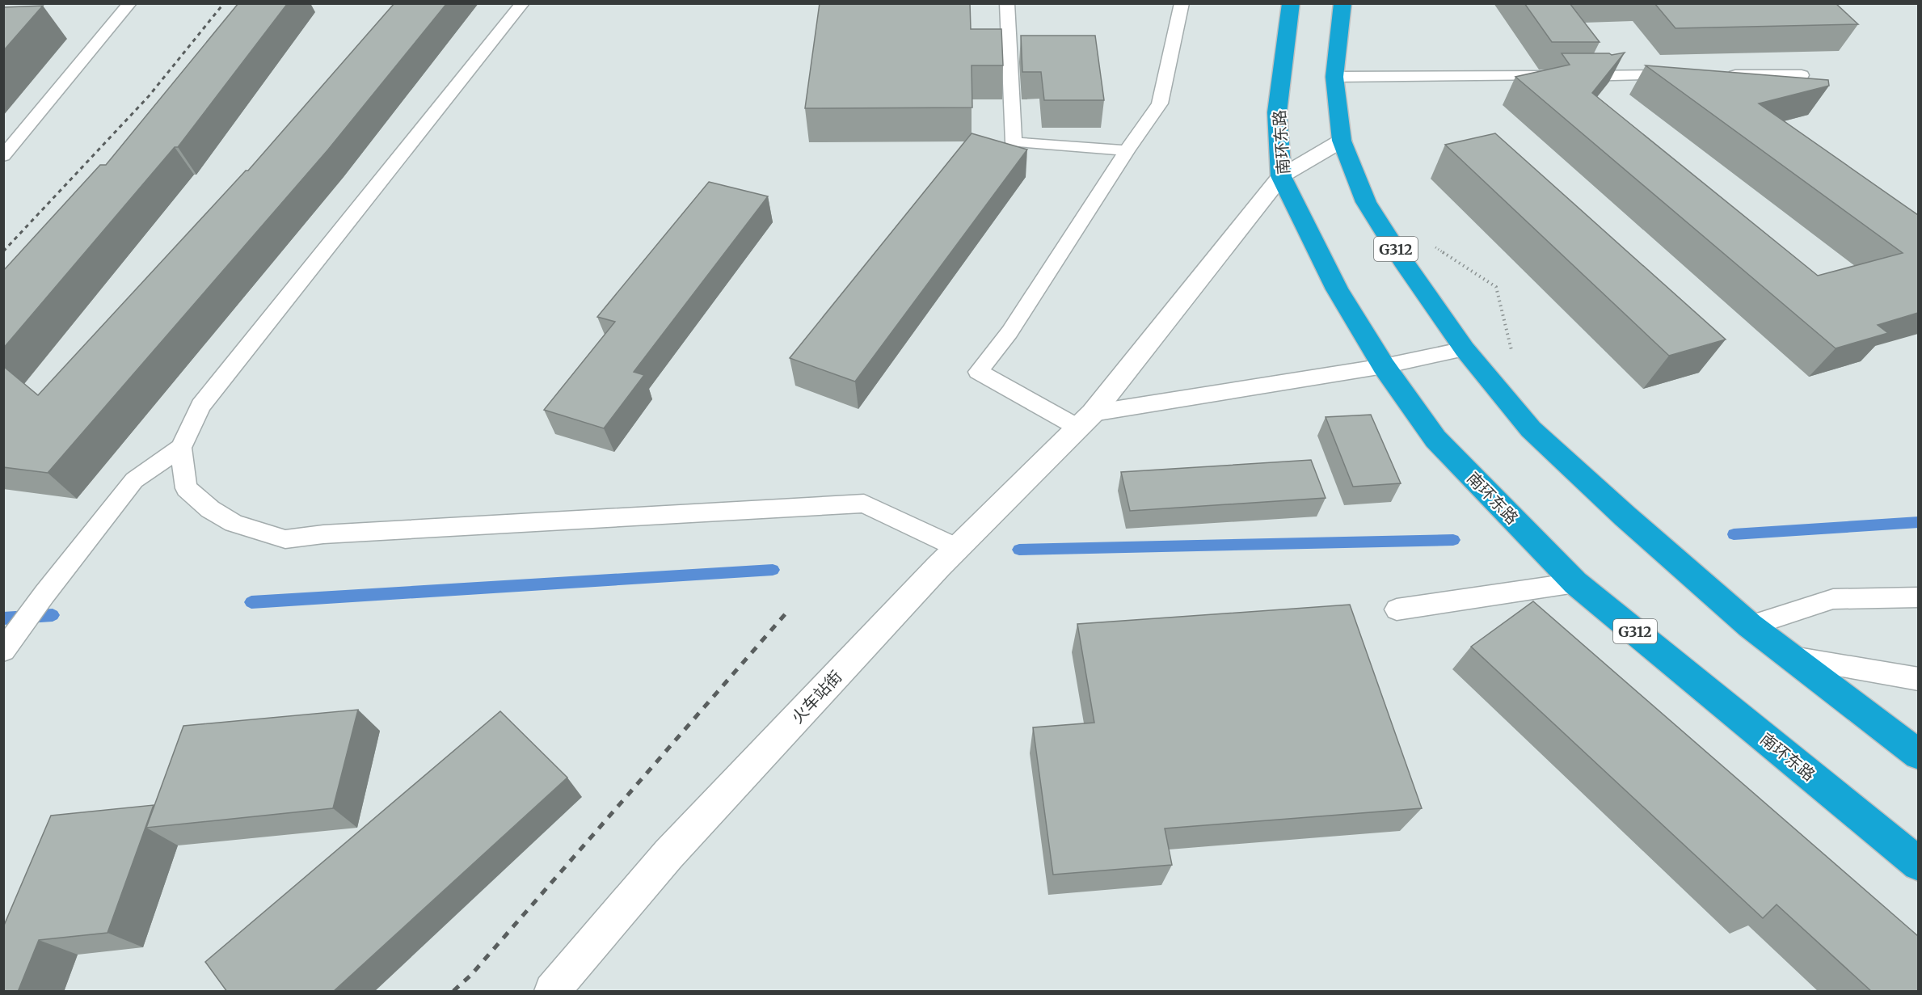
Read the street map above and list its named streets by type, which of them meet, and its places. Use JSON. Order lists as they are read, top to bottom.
{
  "streets": {
    "highway": ["南环东路", "G312"],
    "main road": ["火车站街"]
  },
  "crossings": [
    ["南环东路", "火车站街"]
  ]
}
